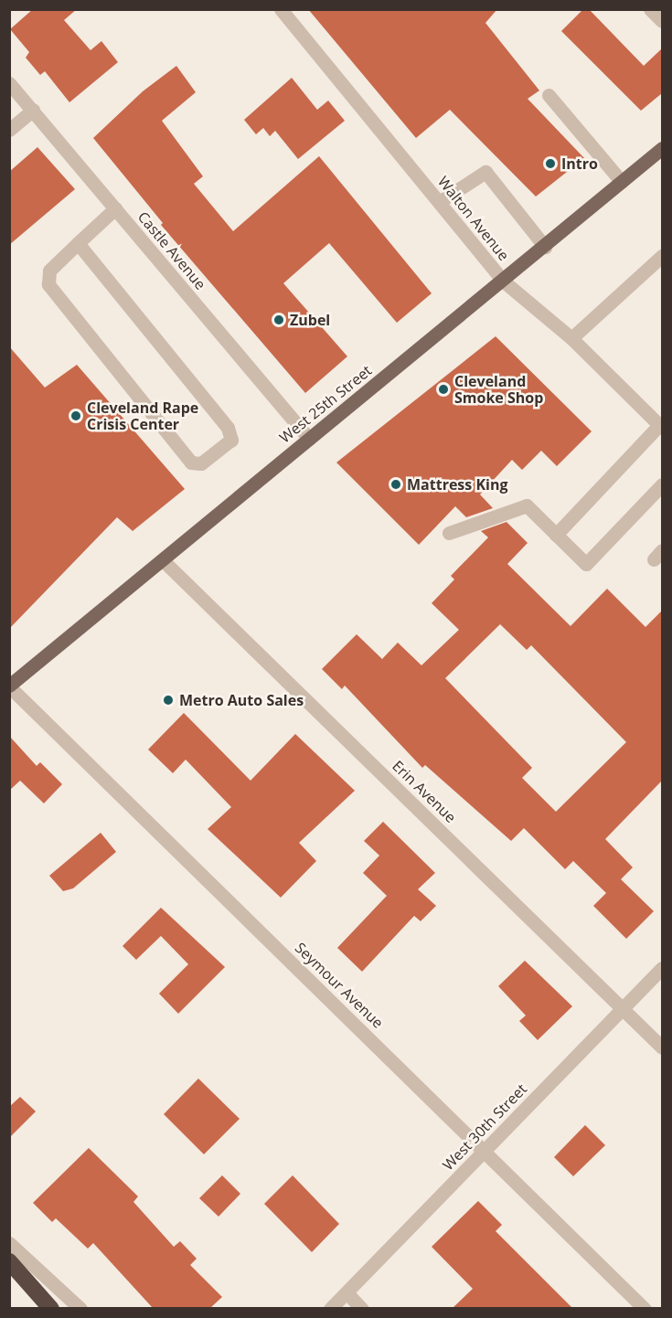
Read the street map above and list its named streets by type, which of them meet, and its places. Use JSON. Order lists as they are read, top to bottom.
{
  "streets": {
    "main road": ["West 25th Street"],
    "street": [
      "Walton Avenue",
      "Castle Avenue",
      "Erin Avenue",
      "Seymour Avenue",
      "West 30th Street"
    ]
  },
  "crossings": [
    ["Walton Avenue", "West 25th Street"],
    ["Castle Avenue", "West 25th Street"],
    ["West 25th Street", "Erin Avenue"],
    ["West 25th Street", "Seymour Avenue"],
    ["Erin Avenue", "West 30th Street"],
    ["Seymour Avenue", "West 30th Street"]
  ],
  "places": [
    "Intro",
    "Zubel",
    "Cleveland Smoke Shop",
    "Cleveland Rape Crisis Center",
    "Mattress King",
    "Metro Auto Sales"
  ]
}
